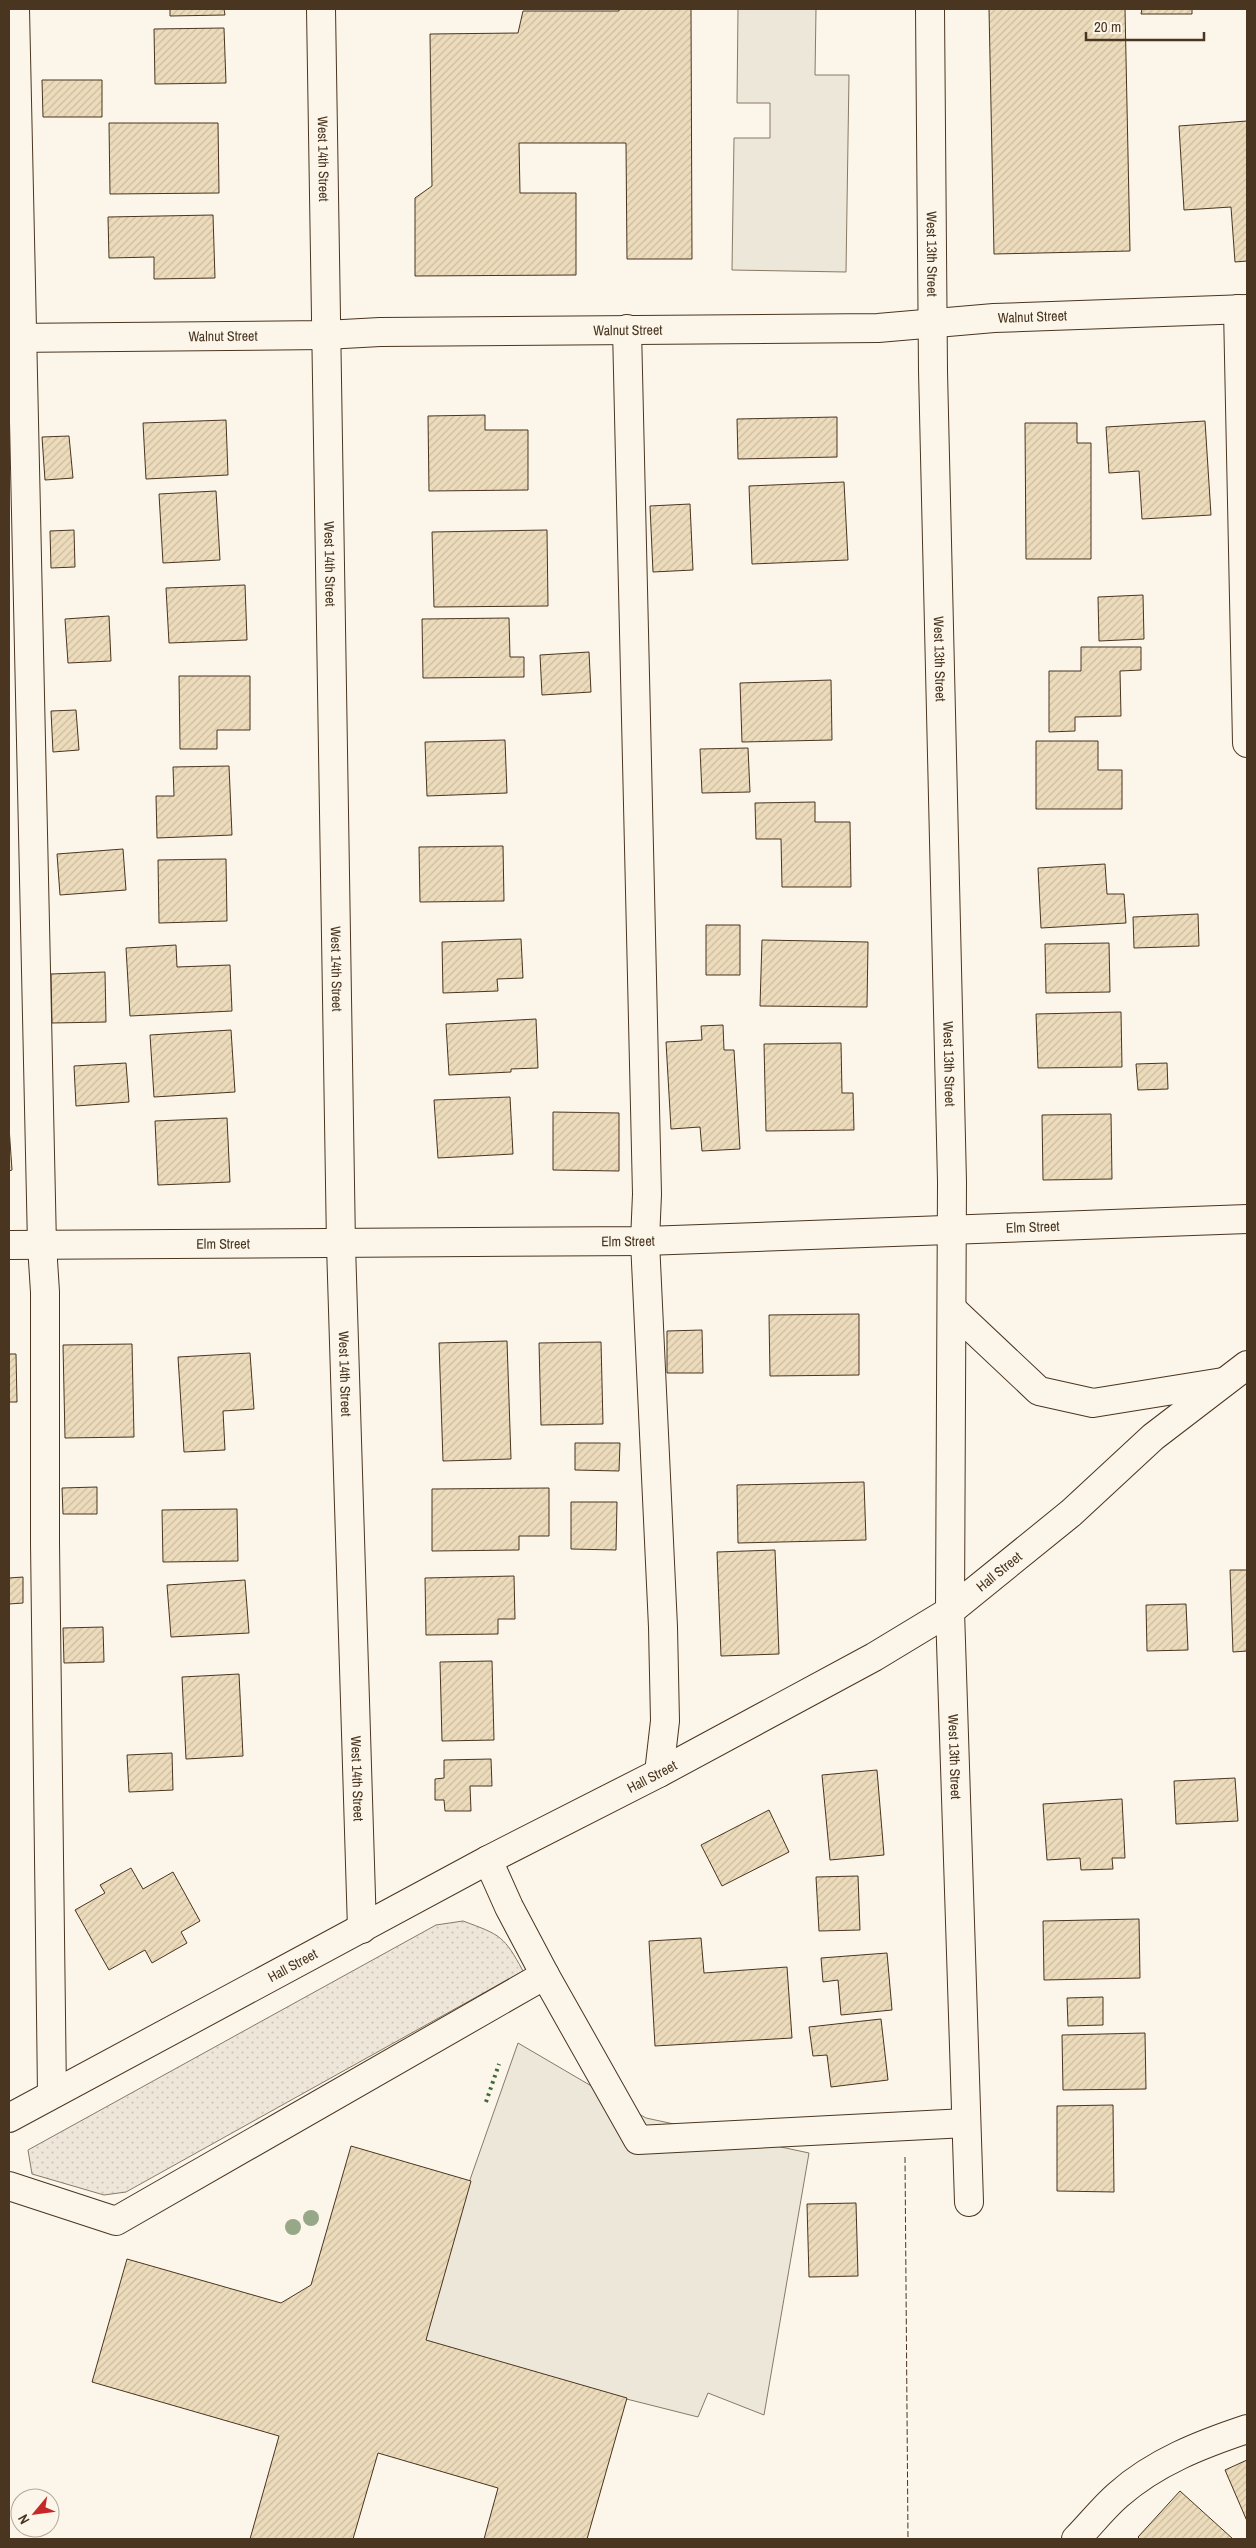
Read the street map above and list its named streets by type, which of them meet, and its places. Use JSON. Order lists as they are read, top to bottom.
{
  "streets": {
    "street": [
      "West 14th Street",
      "West 13th Street",
      "Walnut Street",
      "Elm Street",
      "Hall Street"
    ]
  },
  "crossings": [
    ["West 14th Street", "Walnut Street"],
    ["West 14th Street", "Elm Street"],
    ["West 14th Street", "Hall Street"],
    ["West 13th Street", "Walnut Street"],
    ["West 13th Street", "Elm Street"],
    ["West 13th Street", "Hall Street"]
  ],
  "scale_bar": "20 m",
  "north": "bottom left"
}
